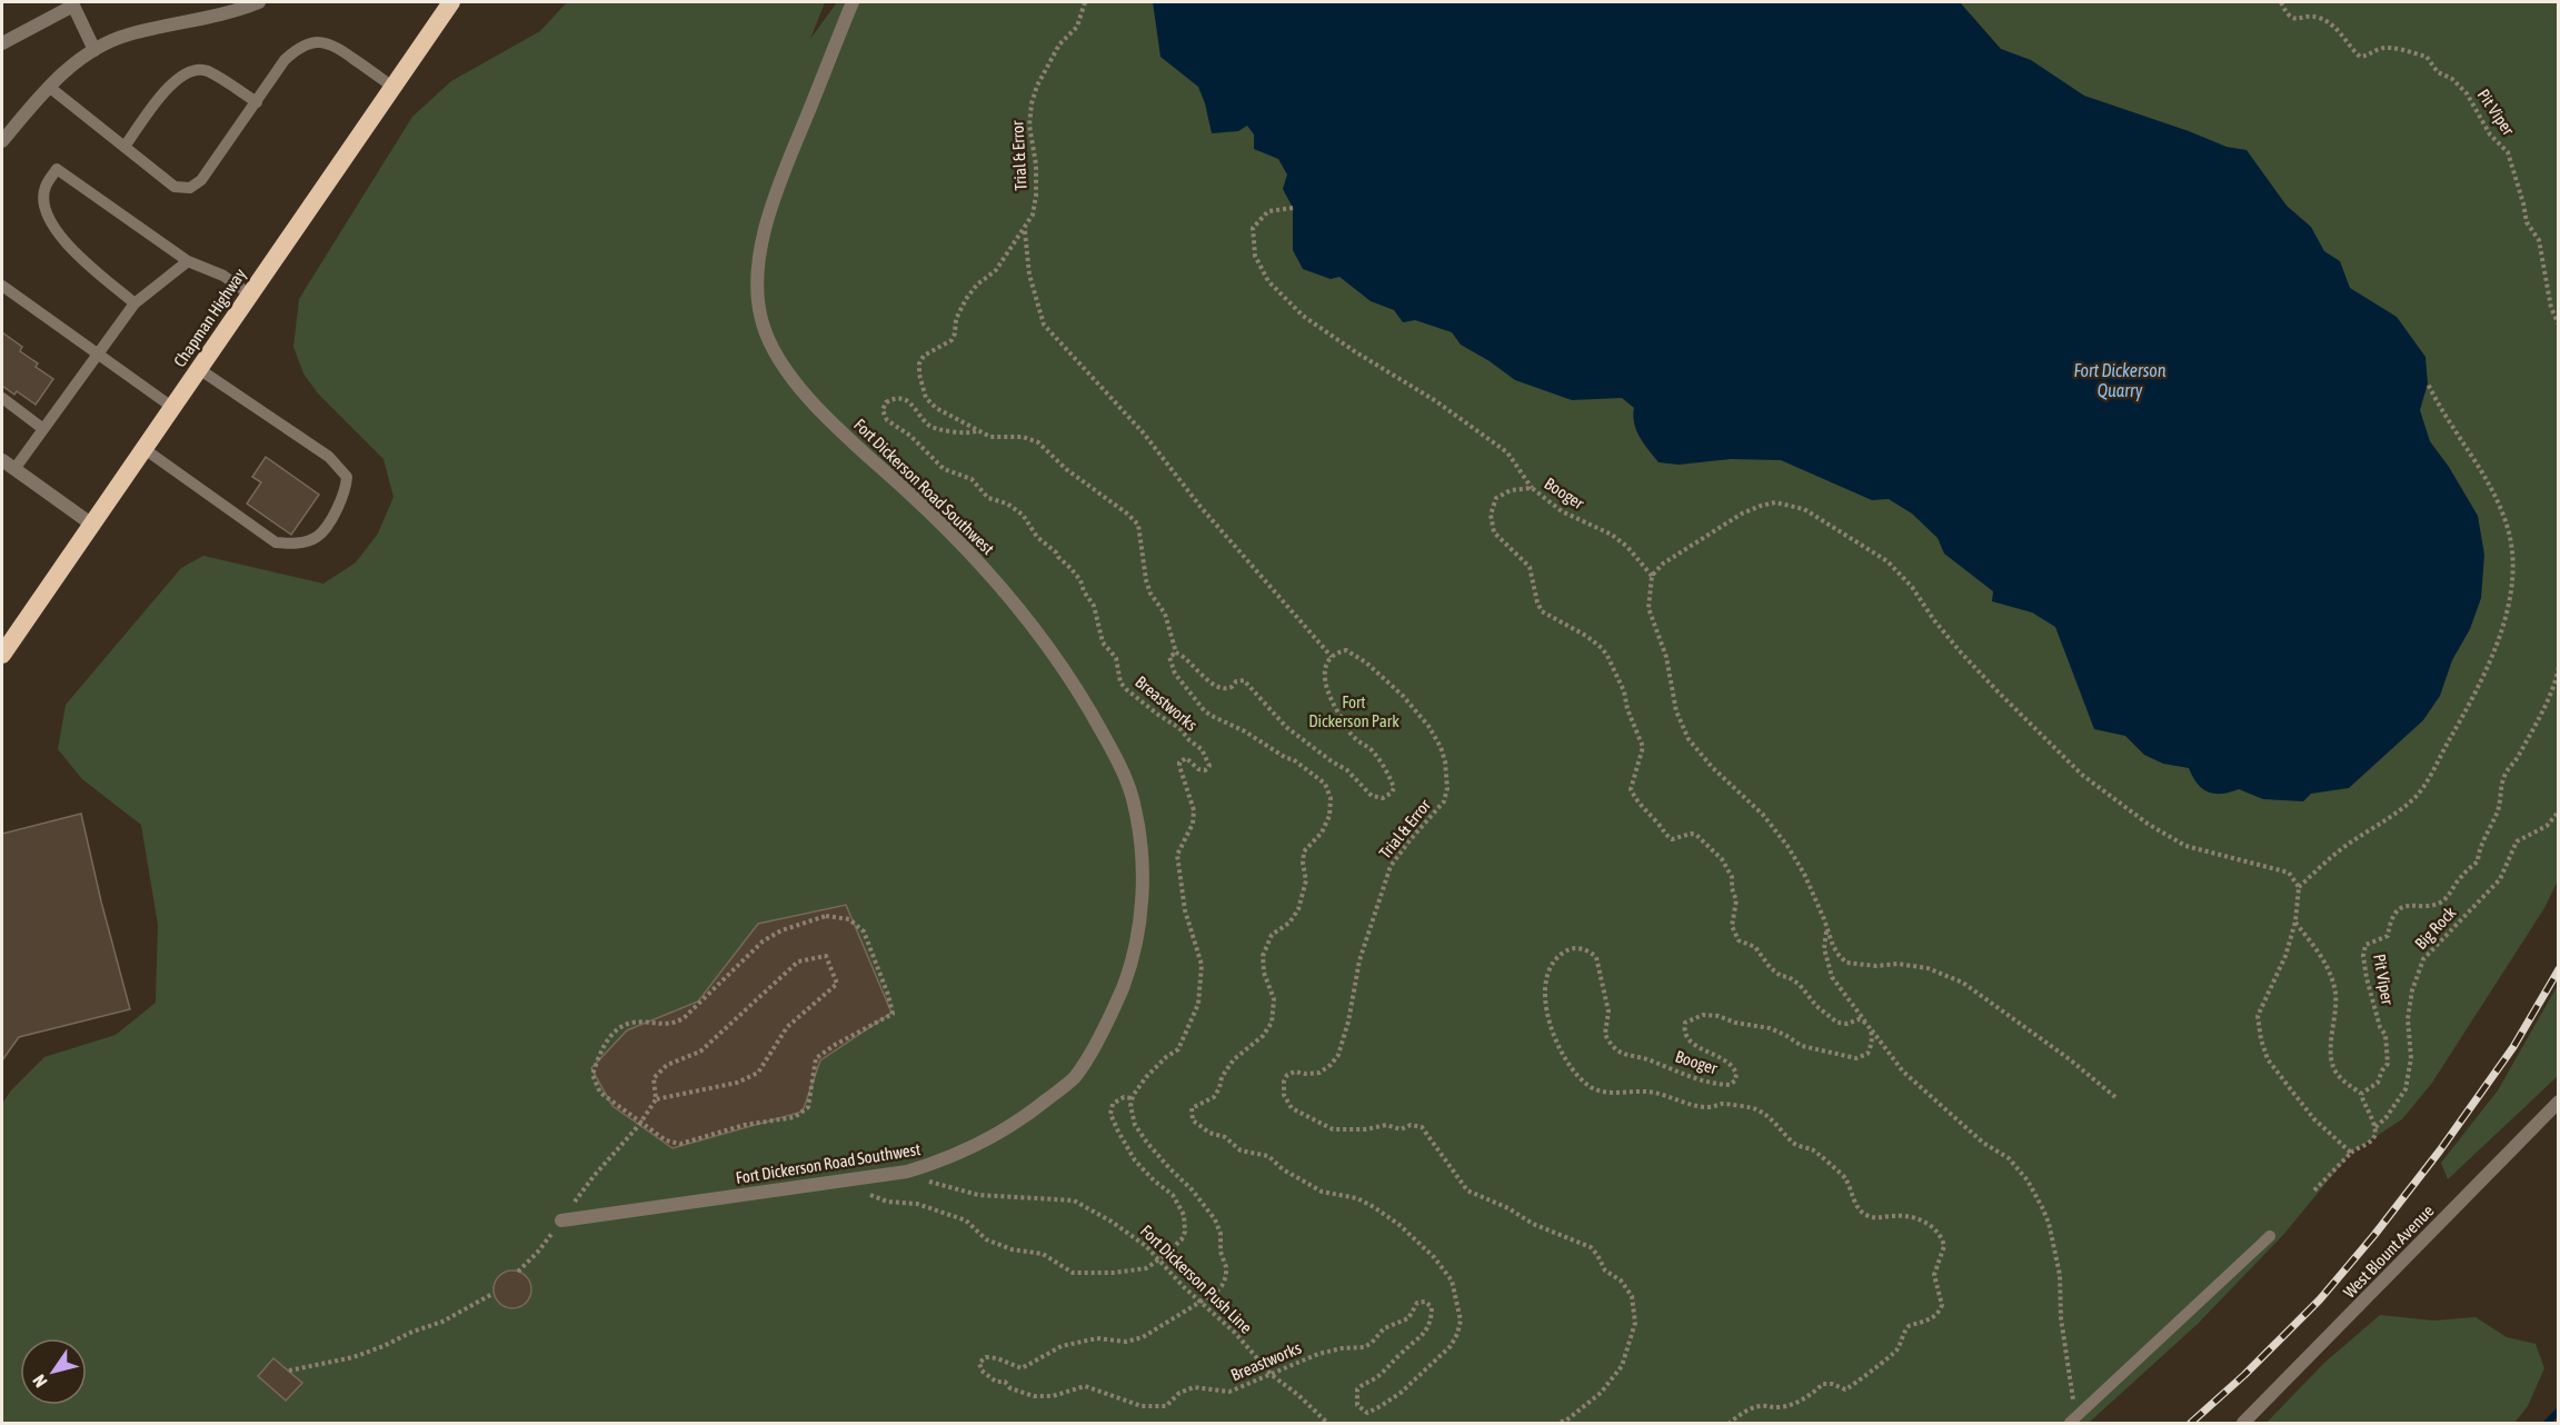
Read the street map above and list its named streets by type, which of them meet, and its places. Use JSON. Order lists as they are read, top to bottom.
{
  "streets": {
    "highway": ["Chapman Highway"],
    "street": ["Fort Dickerson Road Southwest", "West Blount Avenue"],
    "path": [
      "Pit Viper",
      "Trial & Error",
      "Booger",
      "Breastworks",
      "Big Rock",
      "Fort Dickerson Push Line"
    ]
  },
  "crossings": [
    ["Trial & Error", "Breastworks"],
    ["Fort Dickerson Road Southwest", "Fort Dickerson Push Line"],
    ["Breastworks", "Fort Dickerson Push Line"]
  ],
  "water": ["Fort Dickerson Quarry"],
  "parks": ["Fort Dickerson Park"],
  "north": "bottom left"
}
